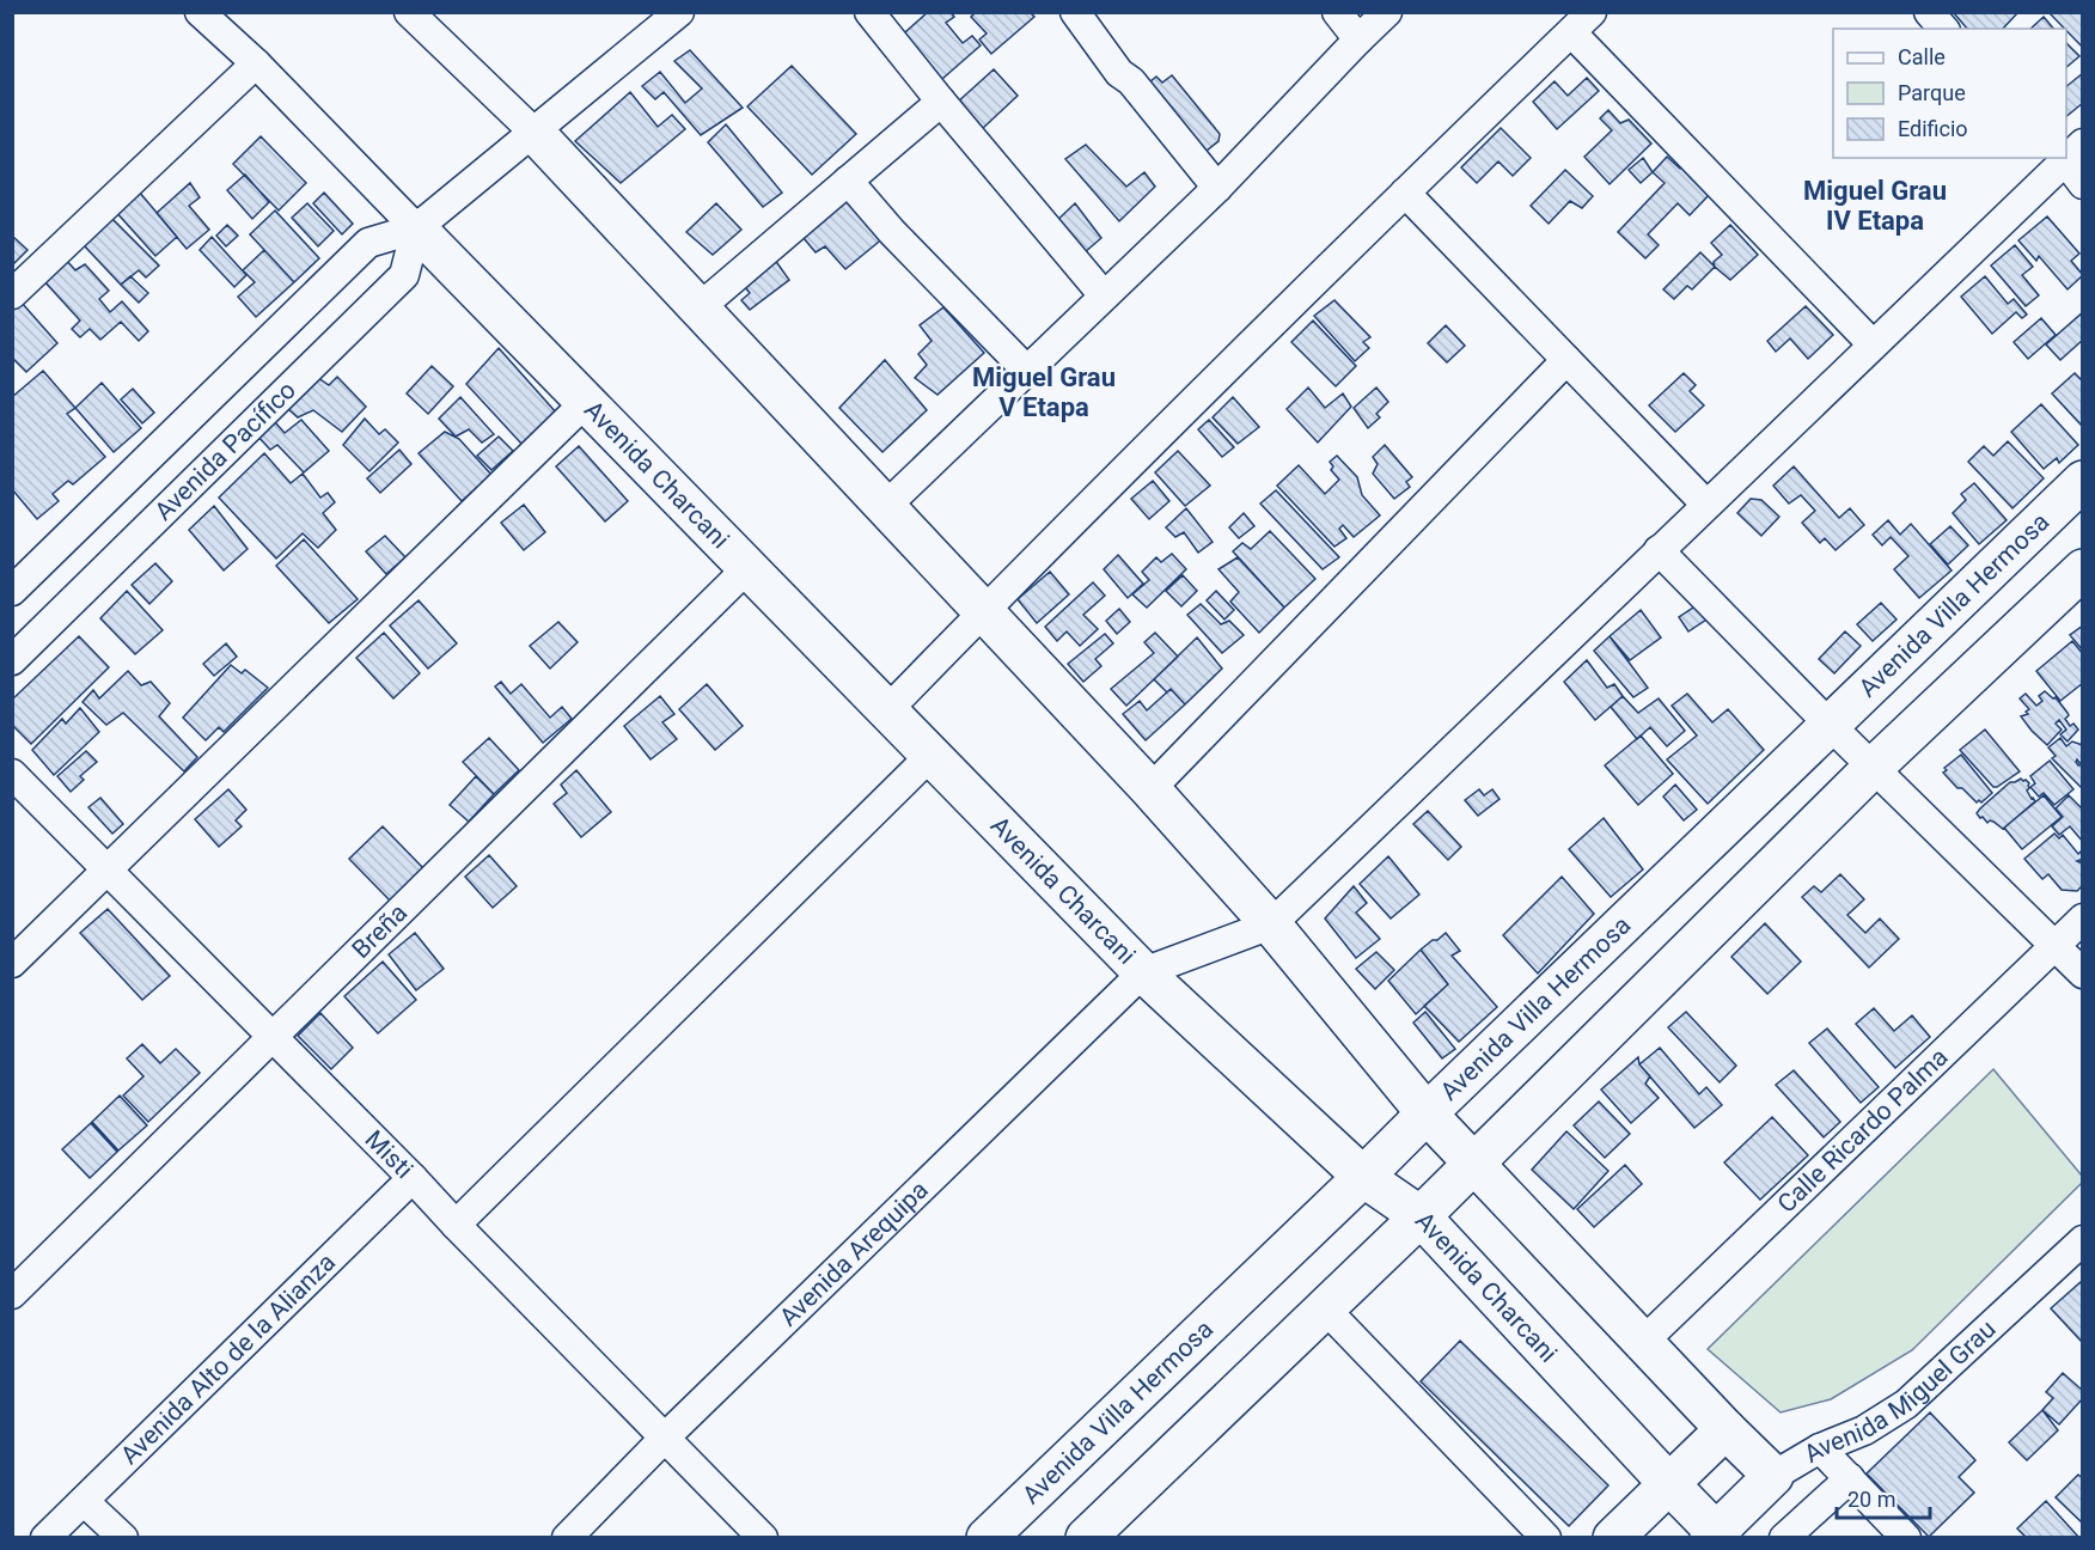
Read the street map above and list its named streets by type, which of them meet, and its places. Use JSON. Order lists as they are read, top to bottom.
{
  "streets": {
    "street": [
      "Avenida Pacífico",
      "Avenida Charcani",
      "Avenida Villa Hermosa",
      "Breña",
      "Calle Ricardo Palma",
      "Misti",
      "Avenida Arequipa",
      "Avenida Alto de la Alianza",
      "Avenida Miguel Grau"
    ]
  },
  "crossings": [
    ["Avenida Pacífico", "Avenida Charcani"],
    ["Avenida Charcani", "Avenida Villa Hermosa"],
    ["Avenida Charcani", "Breña"],
    ["Avenida Charcani", "Avenida Arequipa"],
    ["Avenida Charcani", "Avenida Miguel Grau"],
    ["Breña", "Misti"],
    ["Misti", "Avenida Arequipa"],
    ["Misti", "Avenida Alto de la Alianza"]
  ],
  "districts": ["Miguel Grau IV Etapa", "Miguel Grau V Etapa"],
  "legend": ["Calle", "Parque", "Edificio"],
  "scale_bar": "20 m"
}
